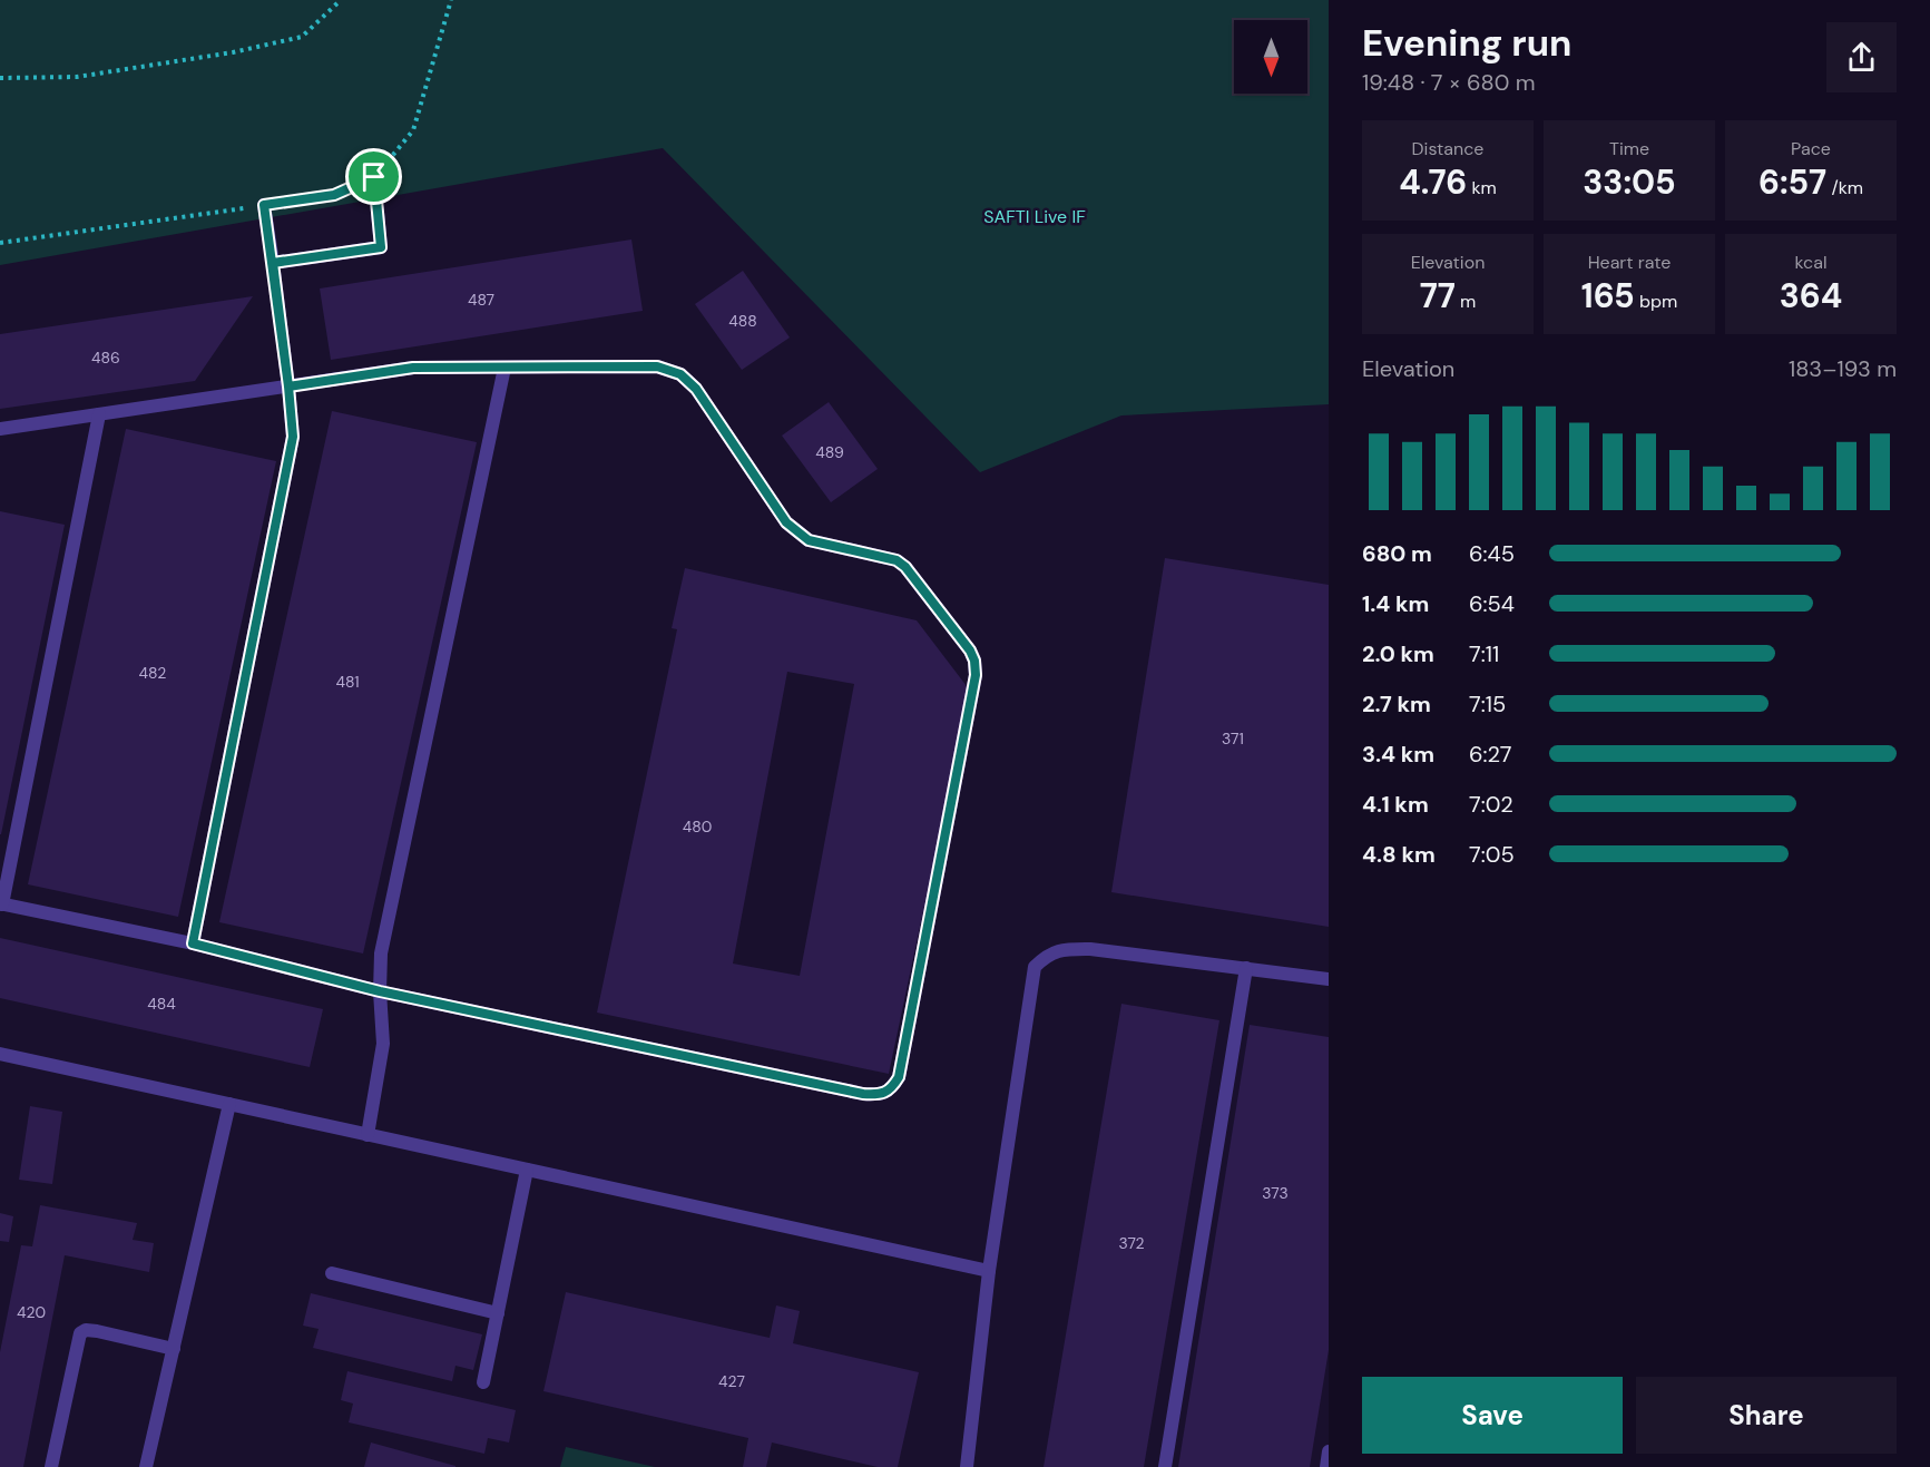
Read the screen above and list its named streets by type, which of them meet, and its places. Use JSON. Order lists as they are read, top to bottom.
{
  "parks": ["SAFTI Live IF"],
  "house_numbers": [
    "487",
    "488",
    "486",
    "489",
    "482",
    "481",
    "371",
    "480",
    "484",
    "373",
    "372",
    "420",
    "427"
  ],
  "north": "bottom",
  "page": {
    "heading": ["Evening run", "19:48 · 7 × 680 m"],
    "stats": [
      ["Distance", "4.76 km"],
      ["Time", "33:05"],
      ["Pace", "6:57 /km"],
      ["Elevation", "77 m"],
      ["Heart rate", "165 bpm"],
      ["kcal", "364"]
    ],
    "chart": ["Elevation", "183–193 m"],
    "list": [
      {
        "name": "680 m",
        "note": "6:45"
      },
      {
        "name": "1.4 km",
        "note": "6:54"
      },
      {
        "name": "2.0 km",
        "note": "7:11"
      },
      {
        "name": "2.7 km",
        "note": "7:15"
      },
      {
        "name": "3.4 km",
        "note": "6:27"
      },
      {
        "name": "4.1 km",
        "note": "7:02"
      },
      {
        "name": "4.8 km",
        "note": "7:05"
      }
    ],
    "buttons": ["Save", "Share"]
  }
}
